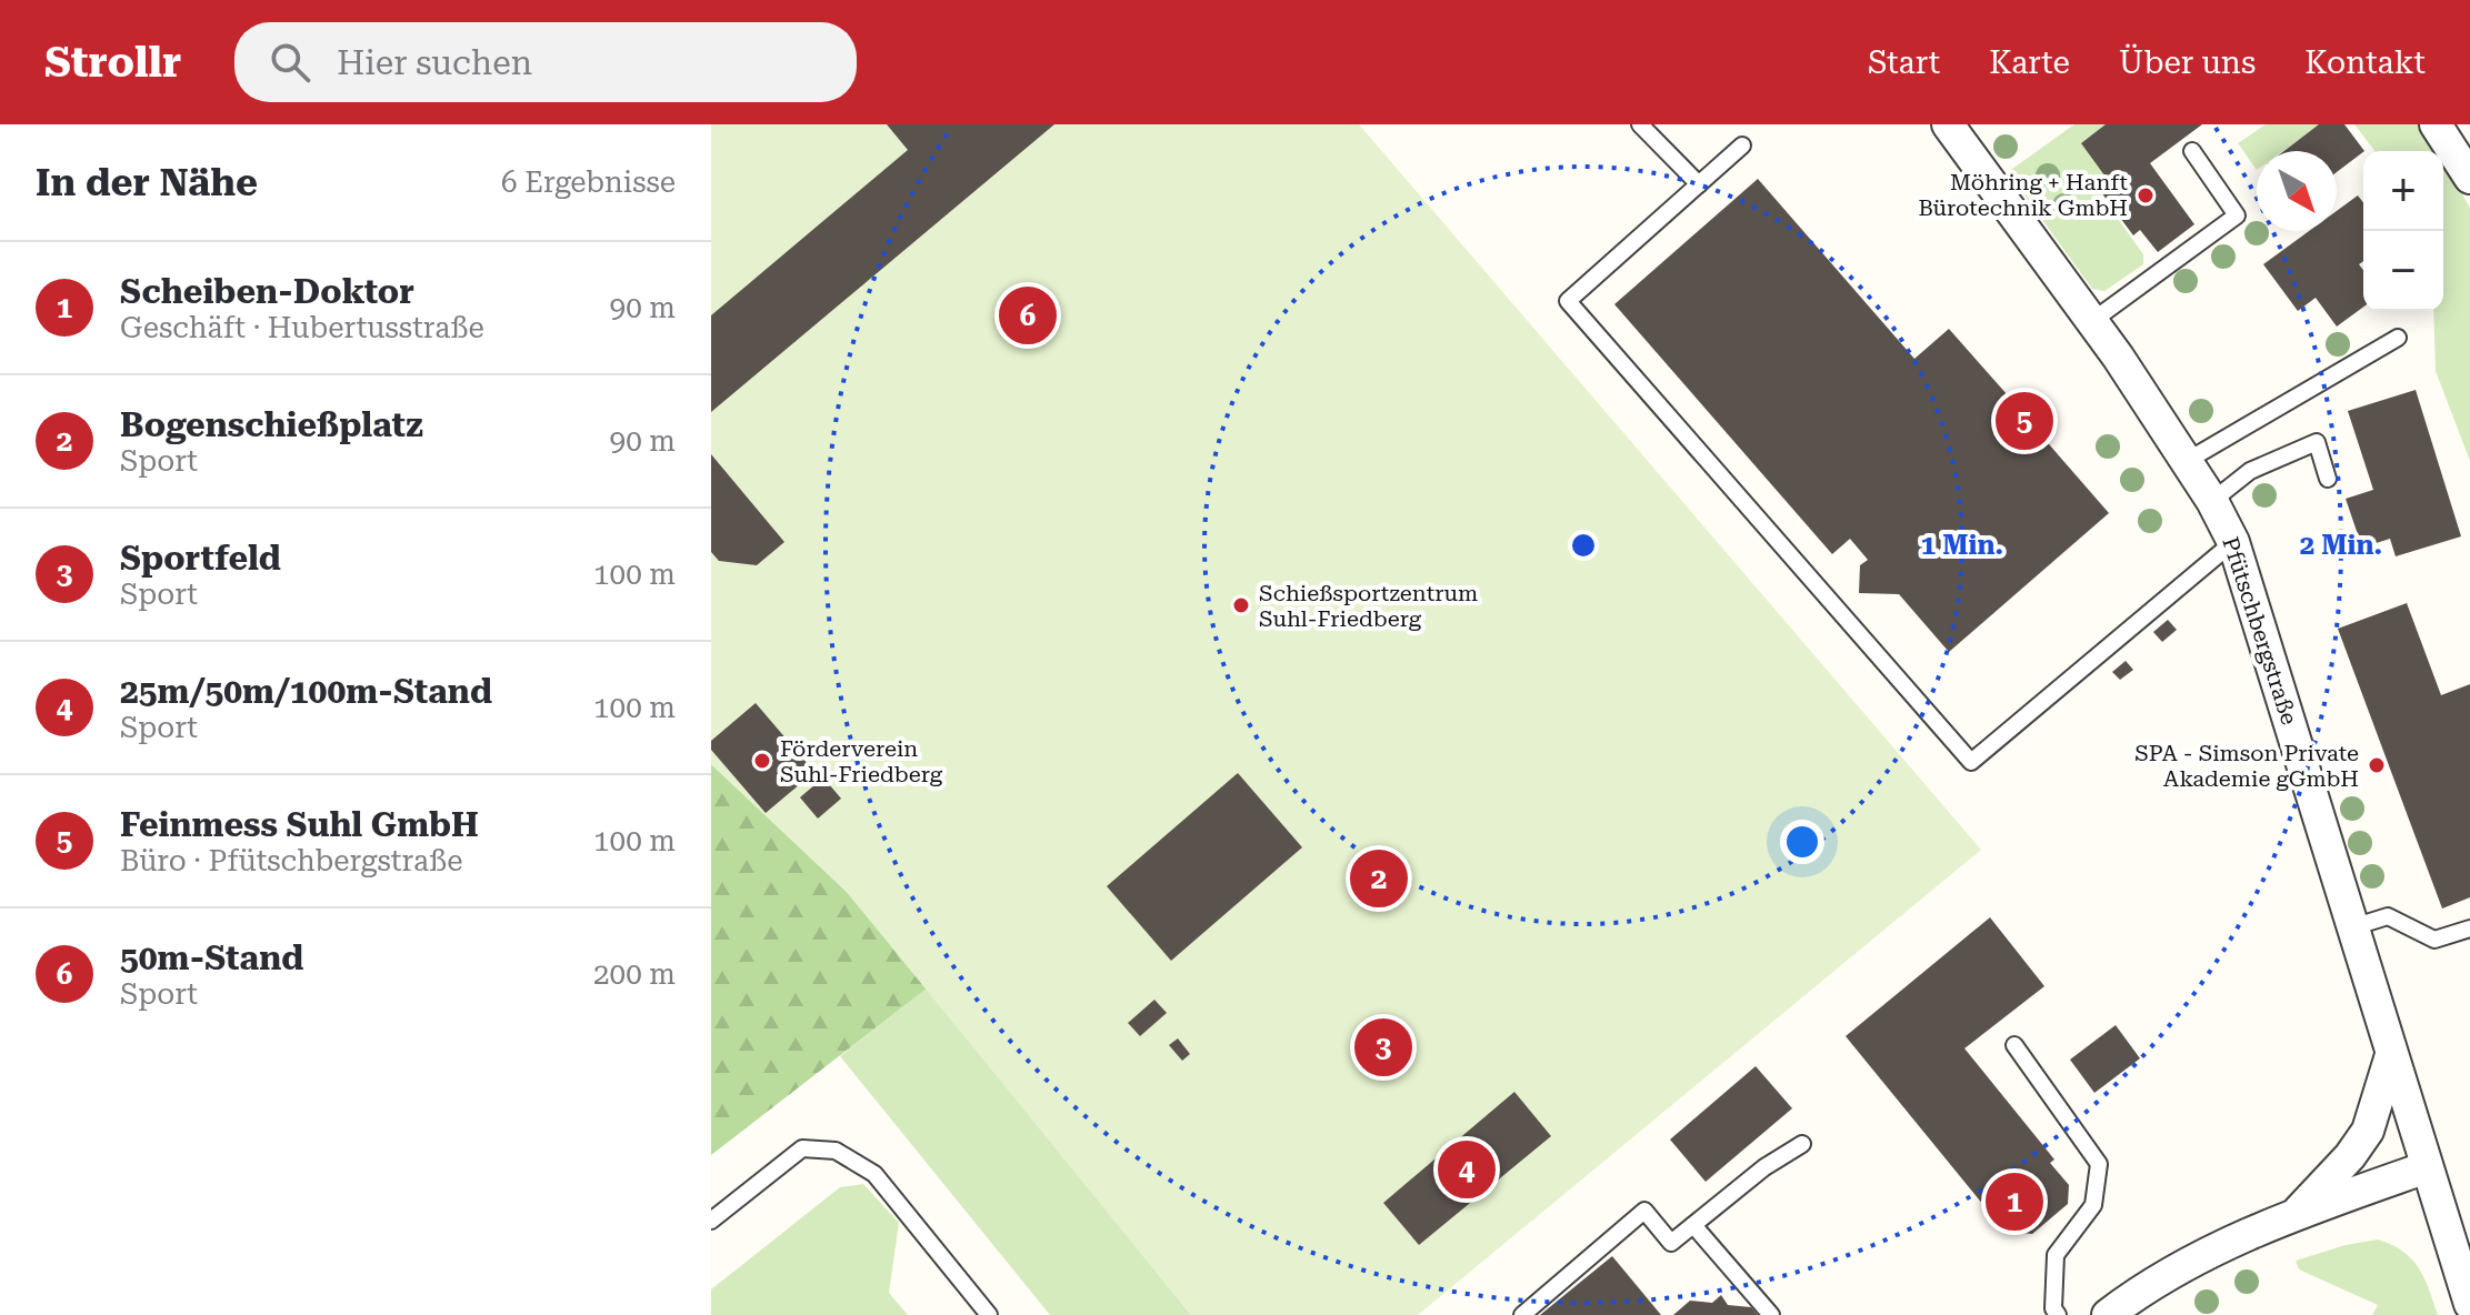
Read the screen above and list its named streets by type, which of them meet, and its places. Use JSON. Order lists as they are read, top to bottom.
{
  "streets": {
    "street": ["Pfütschbergstraße"]
  },
  "places": [
    "Möhring + Hanft Bürotechnik GmbH",
    "Schießsportzentrum Suhl-Friedberg",
    "Förderverein Suhl-Friedberg",
    "SPA - Simson Private Akademie gGmbH"
  ],
  "north": "bottom right",
  "page": {
    "header": "Strollr",
    "search": "Hier suchen",
    "nav": [
      "Start",
      "Karte",
      "Über uns",
      "Kontakt"
    ],
    "heading": ["In der Nähe", "6 Ergebnisse"],
    "map_buttons": ["+", "−"],
    "list": [
      {
        "mark": "1",
        "name": "Scheiben-Doktor",
        "note": "Geschäft · Hubertusstraße",
        "value": "90 m"
      },
      {
        "mark": "2",
        "name": "Bogenschießplatz",
        "note": "Sport",
        "value": "90 m"
      },
      {
        "mark": "3",
        "name": "Sportfeld",
        "note": "Sport",
        "value": "100 m"
      },
      {
        "mark": "4",
        "name": "25m/50m/100m-Stand",
        "note": "Sport",
        "value": "100 m"
      },
      {
        "mark": "5",
        "name": "Feinmess Suhl GmbH",
        "note": "Büro · Pfütschbergstraße",
        "value": "100 m"
      },
      {
        "mark": "6",
        "name": "50m-Stand",
        "note": "Sport",
        "value": "200 m"
      }
    ],
    "pins": [
      "6",
      "5",
      "2",
      "3",
      "4",
      "1"
    ]
  },
  "rings": ["1 Min.", "2 Min."]
}
